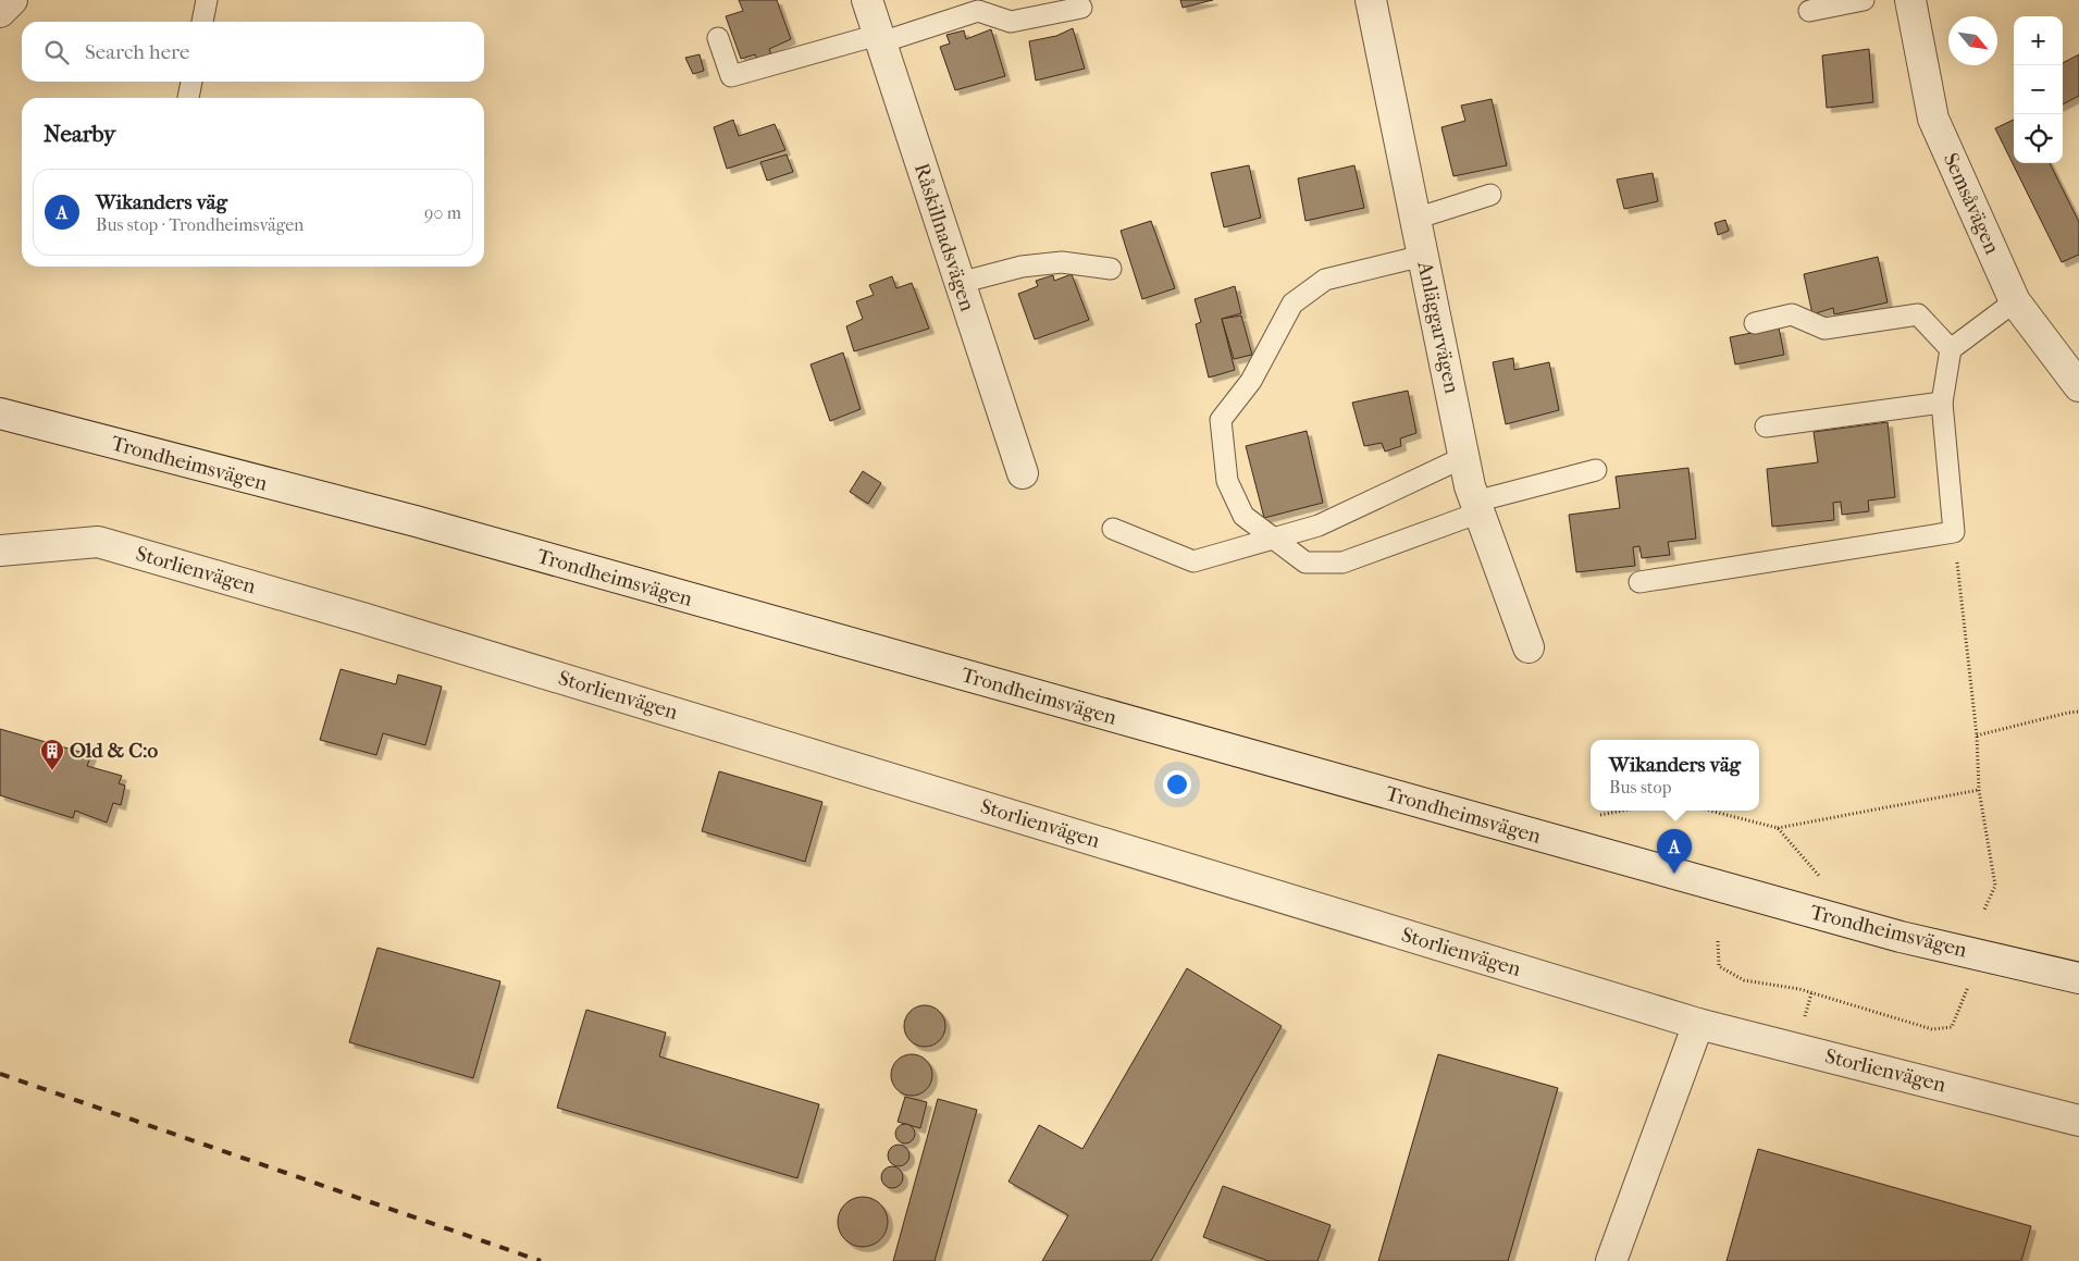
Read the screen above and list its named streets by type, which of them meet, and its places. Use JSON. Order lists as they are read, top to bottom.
{
  "streets": {
    "street": [
      "Semsåvägen",
      "Råskillnadsvägen",
      "Anläggarvägen",
      "Trondheimsvägen",
      "Storlienvägen"
    ]
  },
  "places": {
    "building": ["Old & C:o"]
  },
  "north": "bottom right",
  "page": {
    "map_buttons": ["+", "−"],
    "search": "Search here",
    "heading": "Nearby",
    "list": [
      {
        "mark": "A",
        "name": "Wikanders väg",
        "note": "Bus stop · Trondheimsvägen",
        "value": "90 m"
      }
    ],
    "popup": ["Wikanders väg", "Bus stop"],
    "pins": "A"
  }
}
